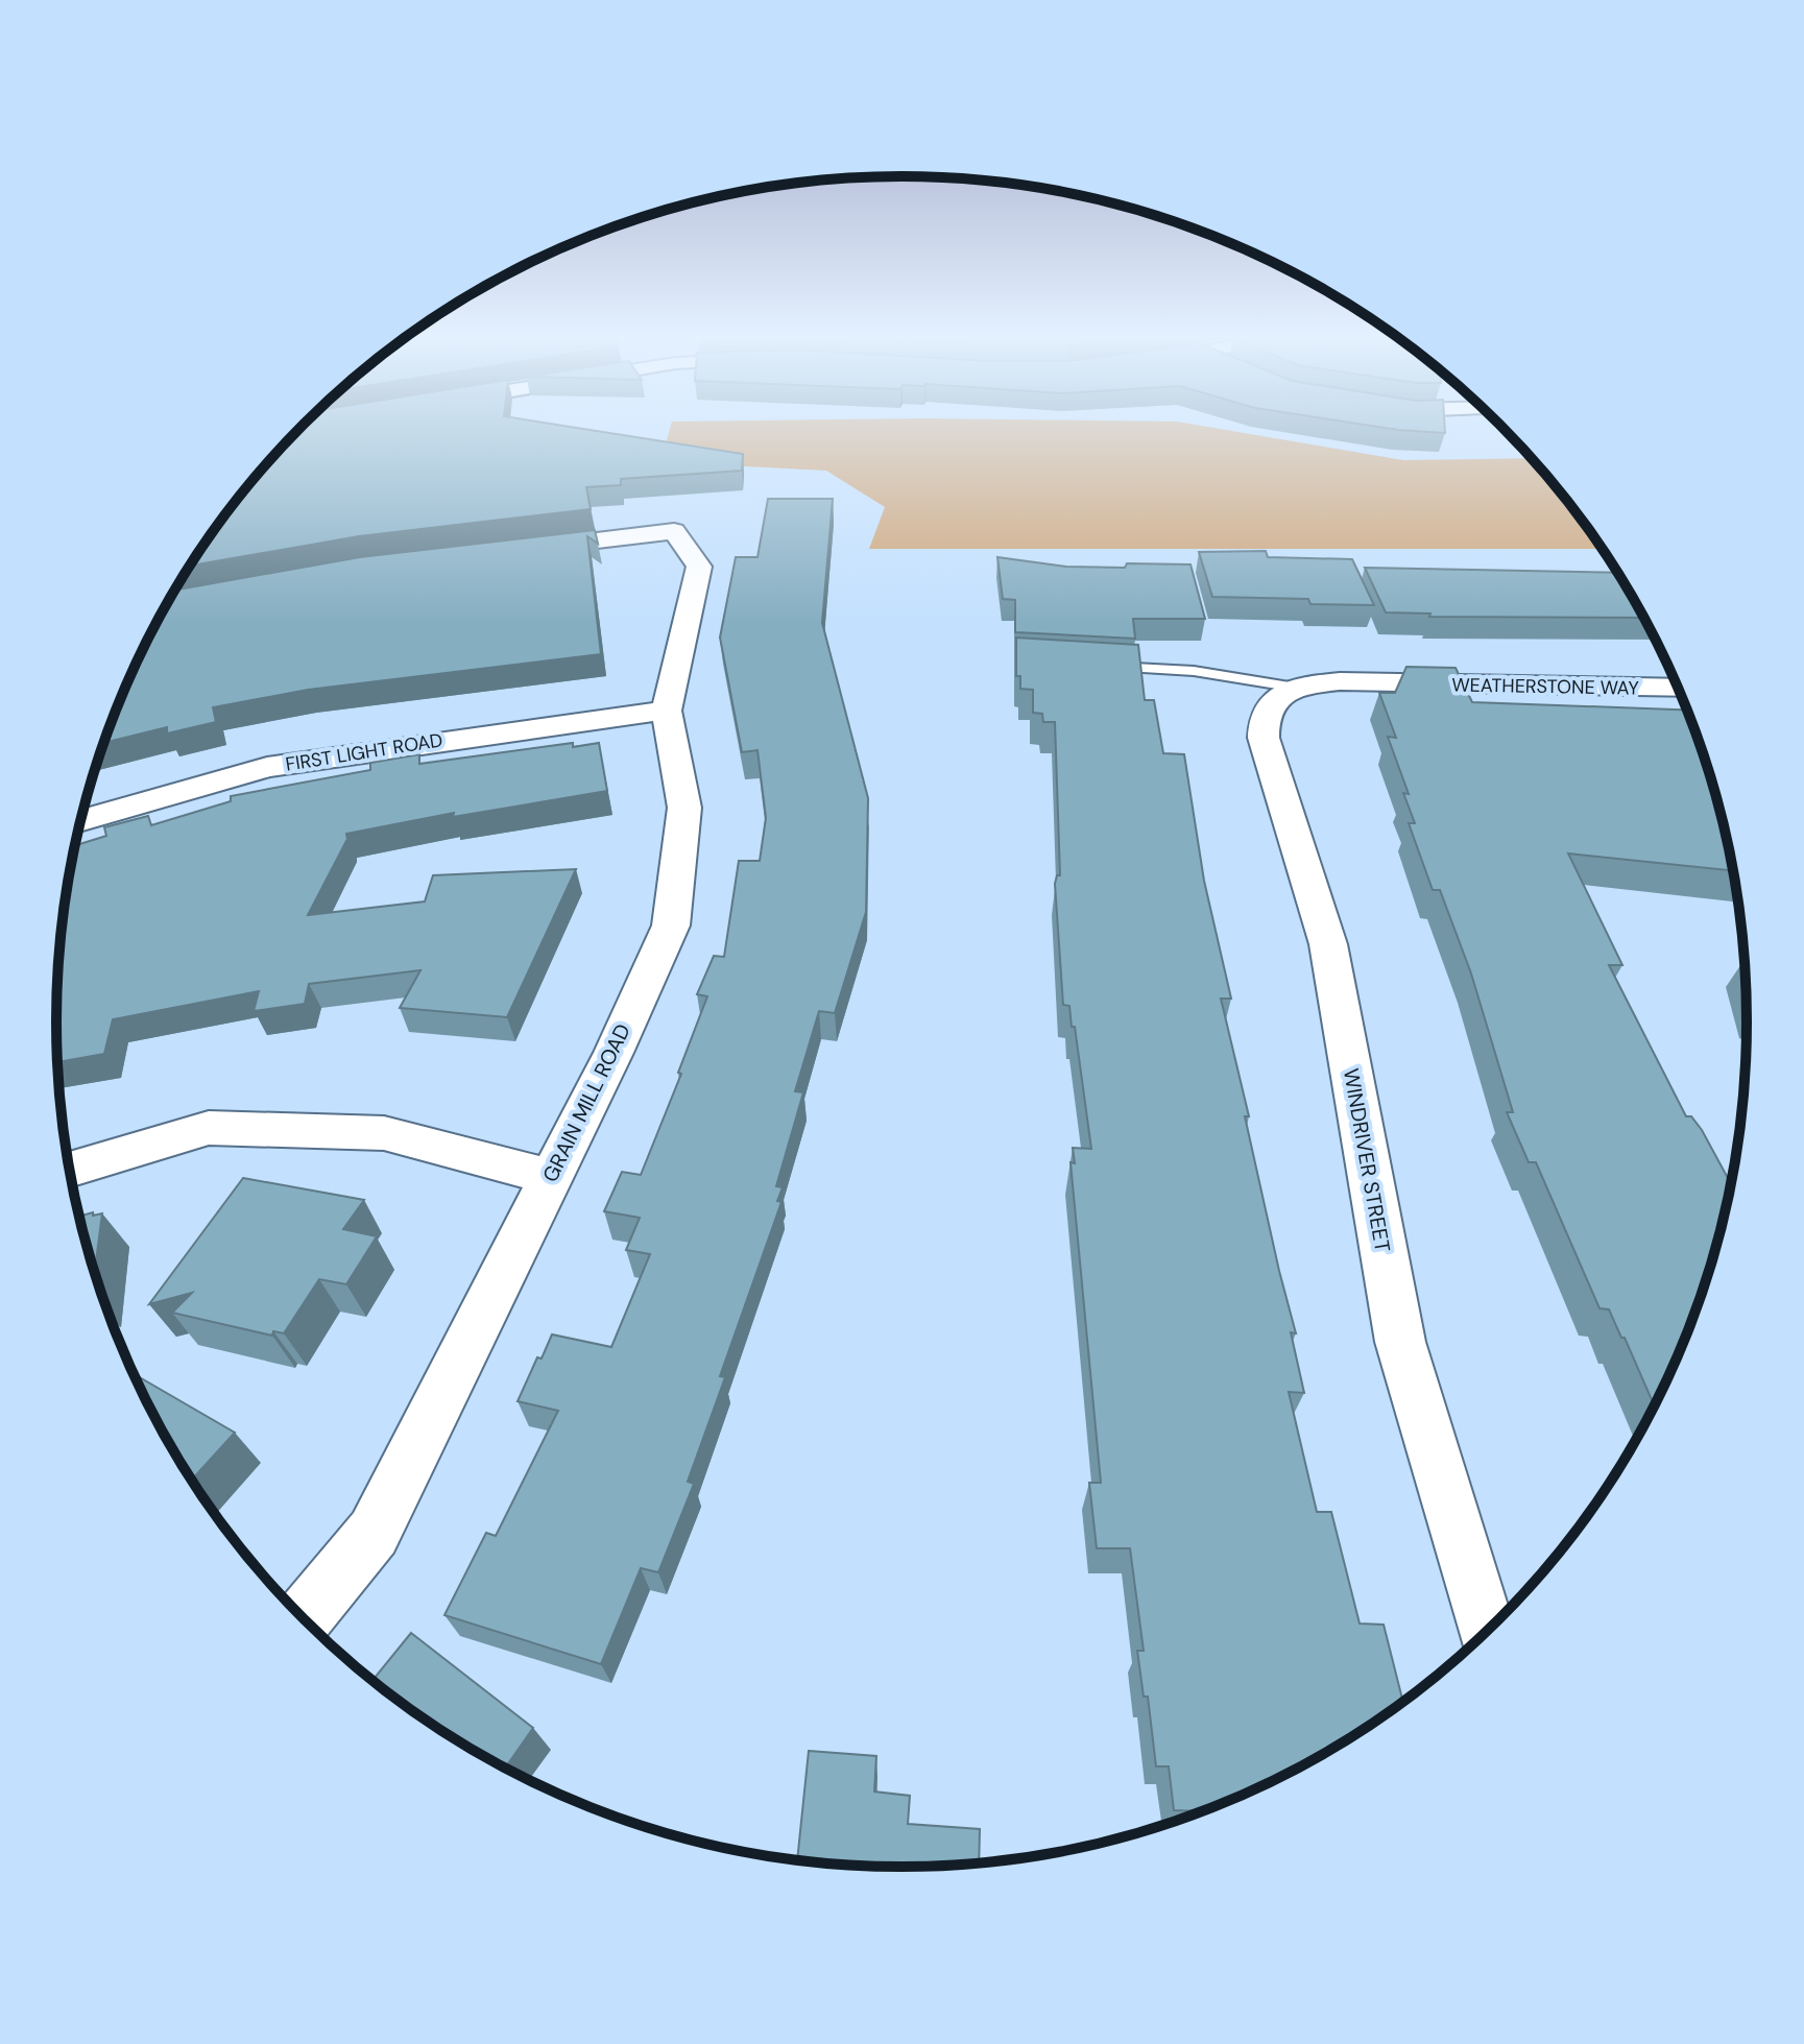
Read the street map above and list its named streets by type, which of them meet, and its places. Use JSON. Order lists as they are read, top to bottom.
{
  "streets": {
    "street": [
      "WEATHERSTONE WAY",
      "FIRST LIGHT ROAD",
      "GRAIN MILL ROAD",
      "WINDRIVER STREET"
    ]
  },
  "crossings": [
    ["WEATHERSTONE WAY", "WINDRIVER STREET"],
    ["FIRST LIGHT ROAD", "GRAIN MILL ROAD"]
  ]
}
